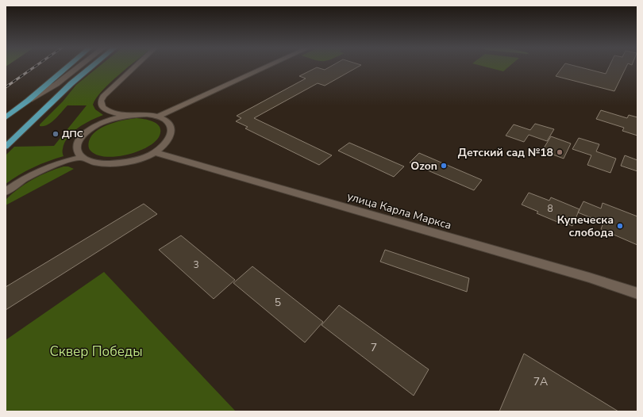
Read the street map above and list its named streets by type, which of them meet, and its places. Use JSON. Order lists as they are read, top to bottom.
{
  "streets": {
    "street": ["улица Карла Маркса"]
  },
  "parks": ["Сквер Победы"],
  "places": [
    "ДПС",
    "Детский сад №18",
    "Ozon",
    "Купеческа слобода"
  ],
  "house_numbers": [
    "8",
    "3",
    "5",
    "7",
    "7А"
  ]
}
